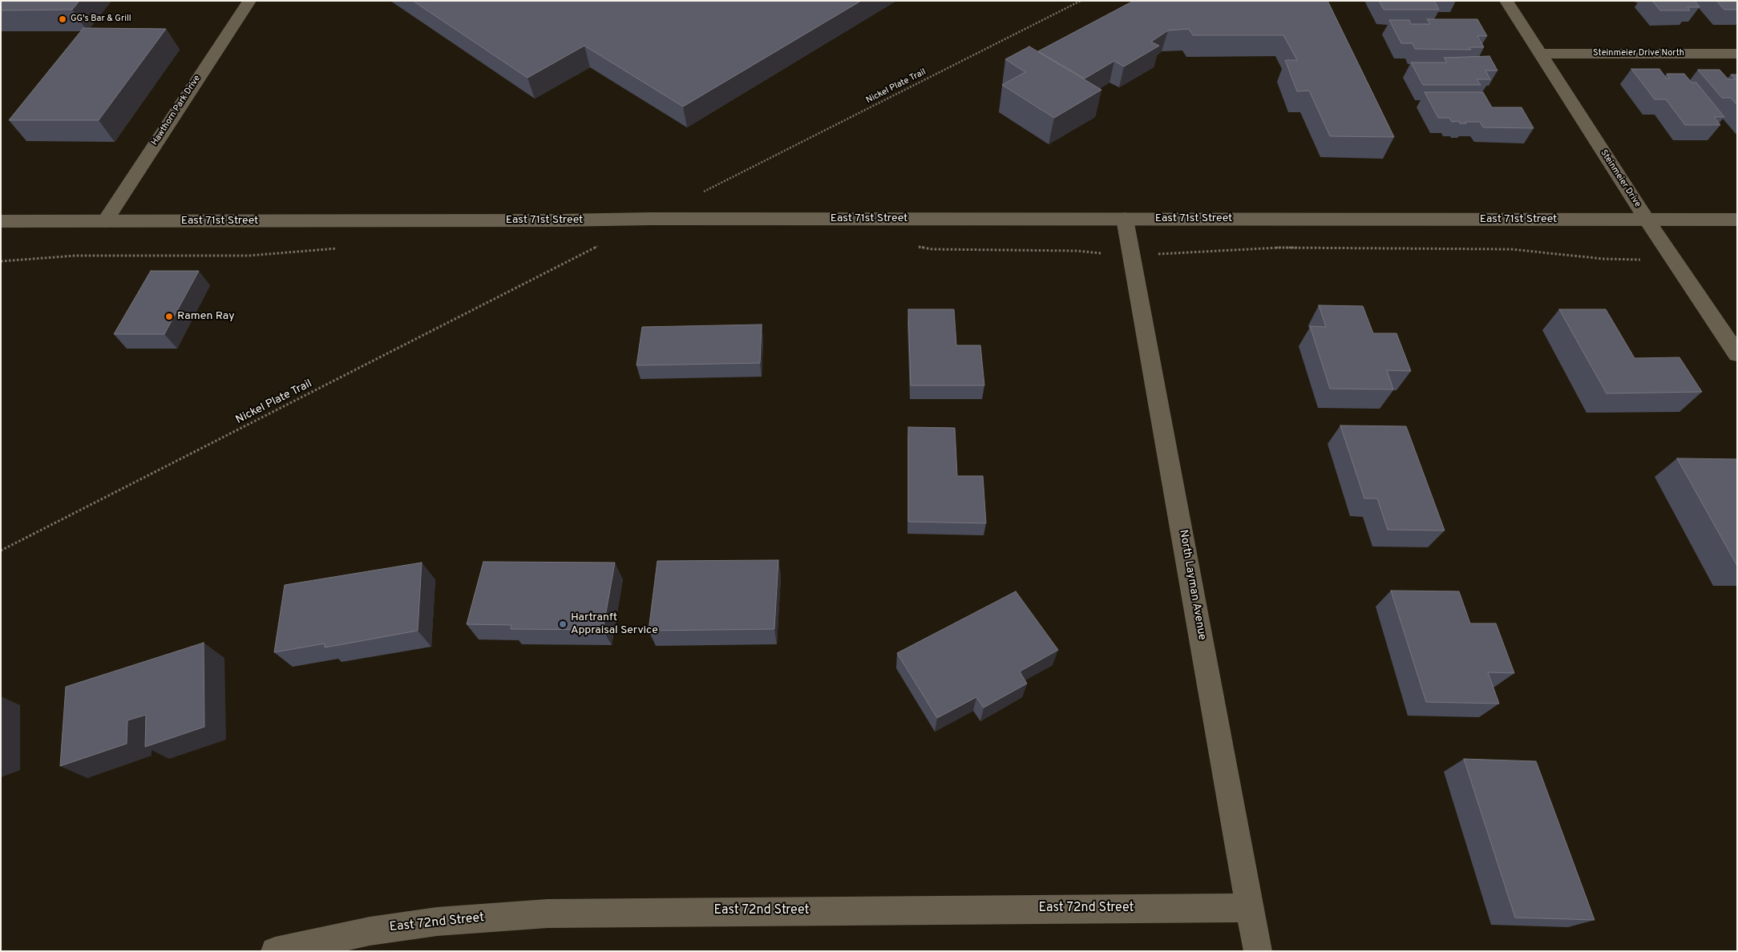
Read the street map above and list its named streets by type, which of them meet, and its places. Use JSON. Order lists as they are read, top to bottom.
{
  "streets": {
    "street": [
      "Steinmeier Drive North",
      "Hawthorn Park Drive",
      "Steinmeier Drive",
      "East 71st Street",
      "North Layman Avenue",
      "East 72nd Street"
    ],
    "path": ["Nickel Plate Trail"]
  },
  "crossings": [
    ["Steinmeier Drive North", "Steinmeier Drive"],
    ["Hawthorn Park Drive", "East 71st Street"],
    ["Steinmeier Drive", "East 71st Street"],
    ["East 71st Street", "North Layman Avenue"],
    ["North Layman Avenue", "East 72nd Street"]
  ],
  "places": ["GG's Bar & Grill", "Ramen Ray", "Hartranft Appraisal Service"]
}
